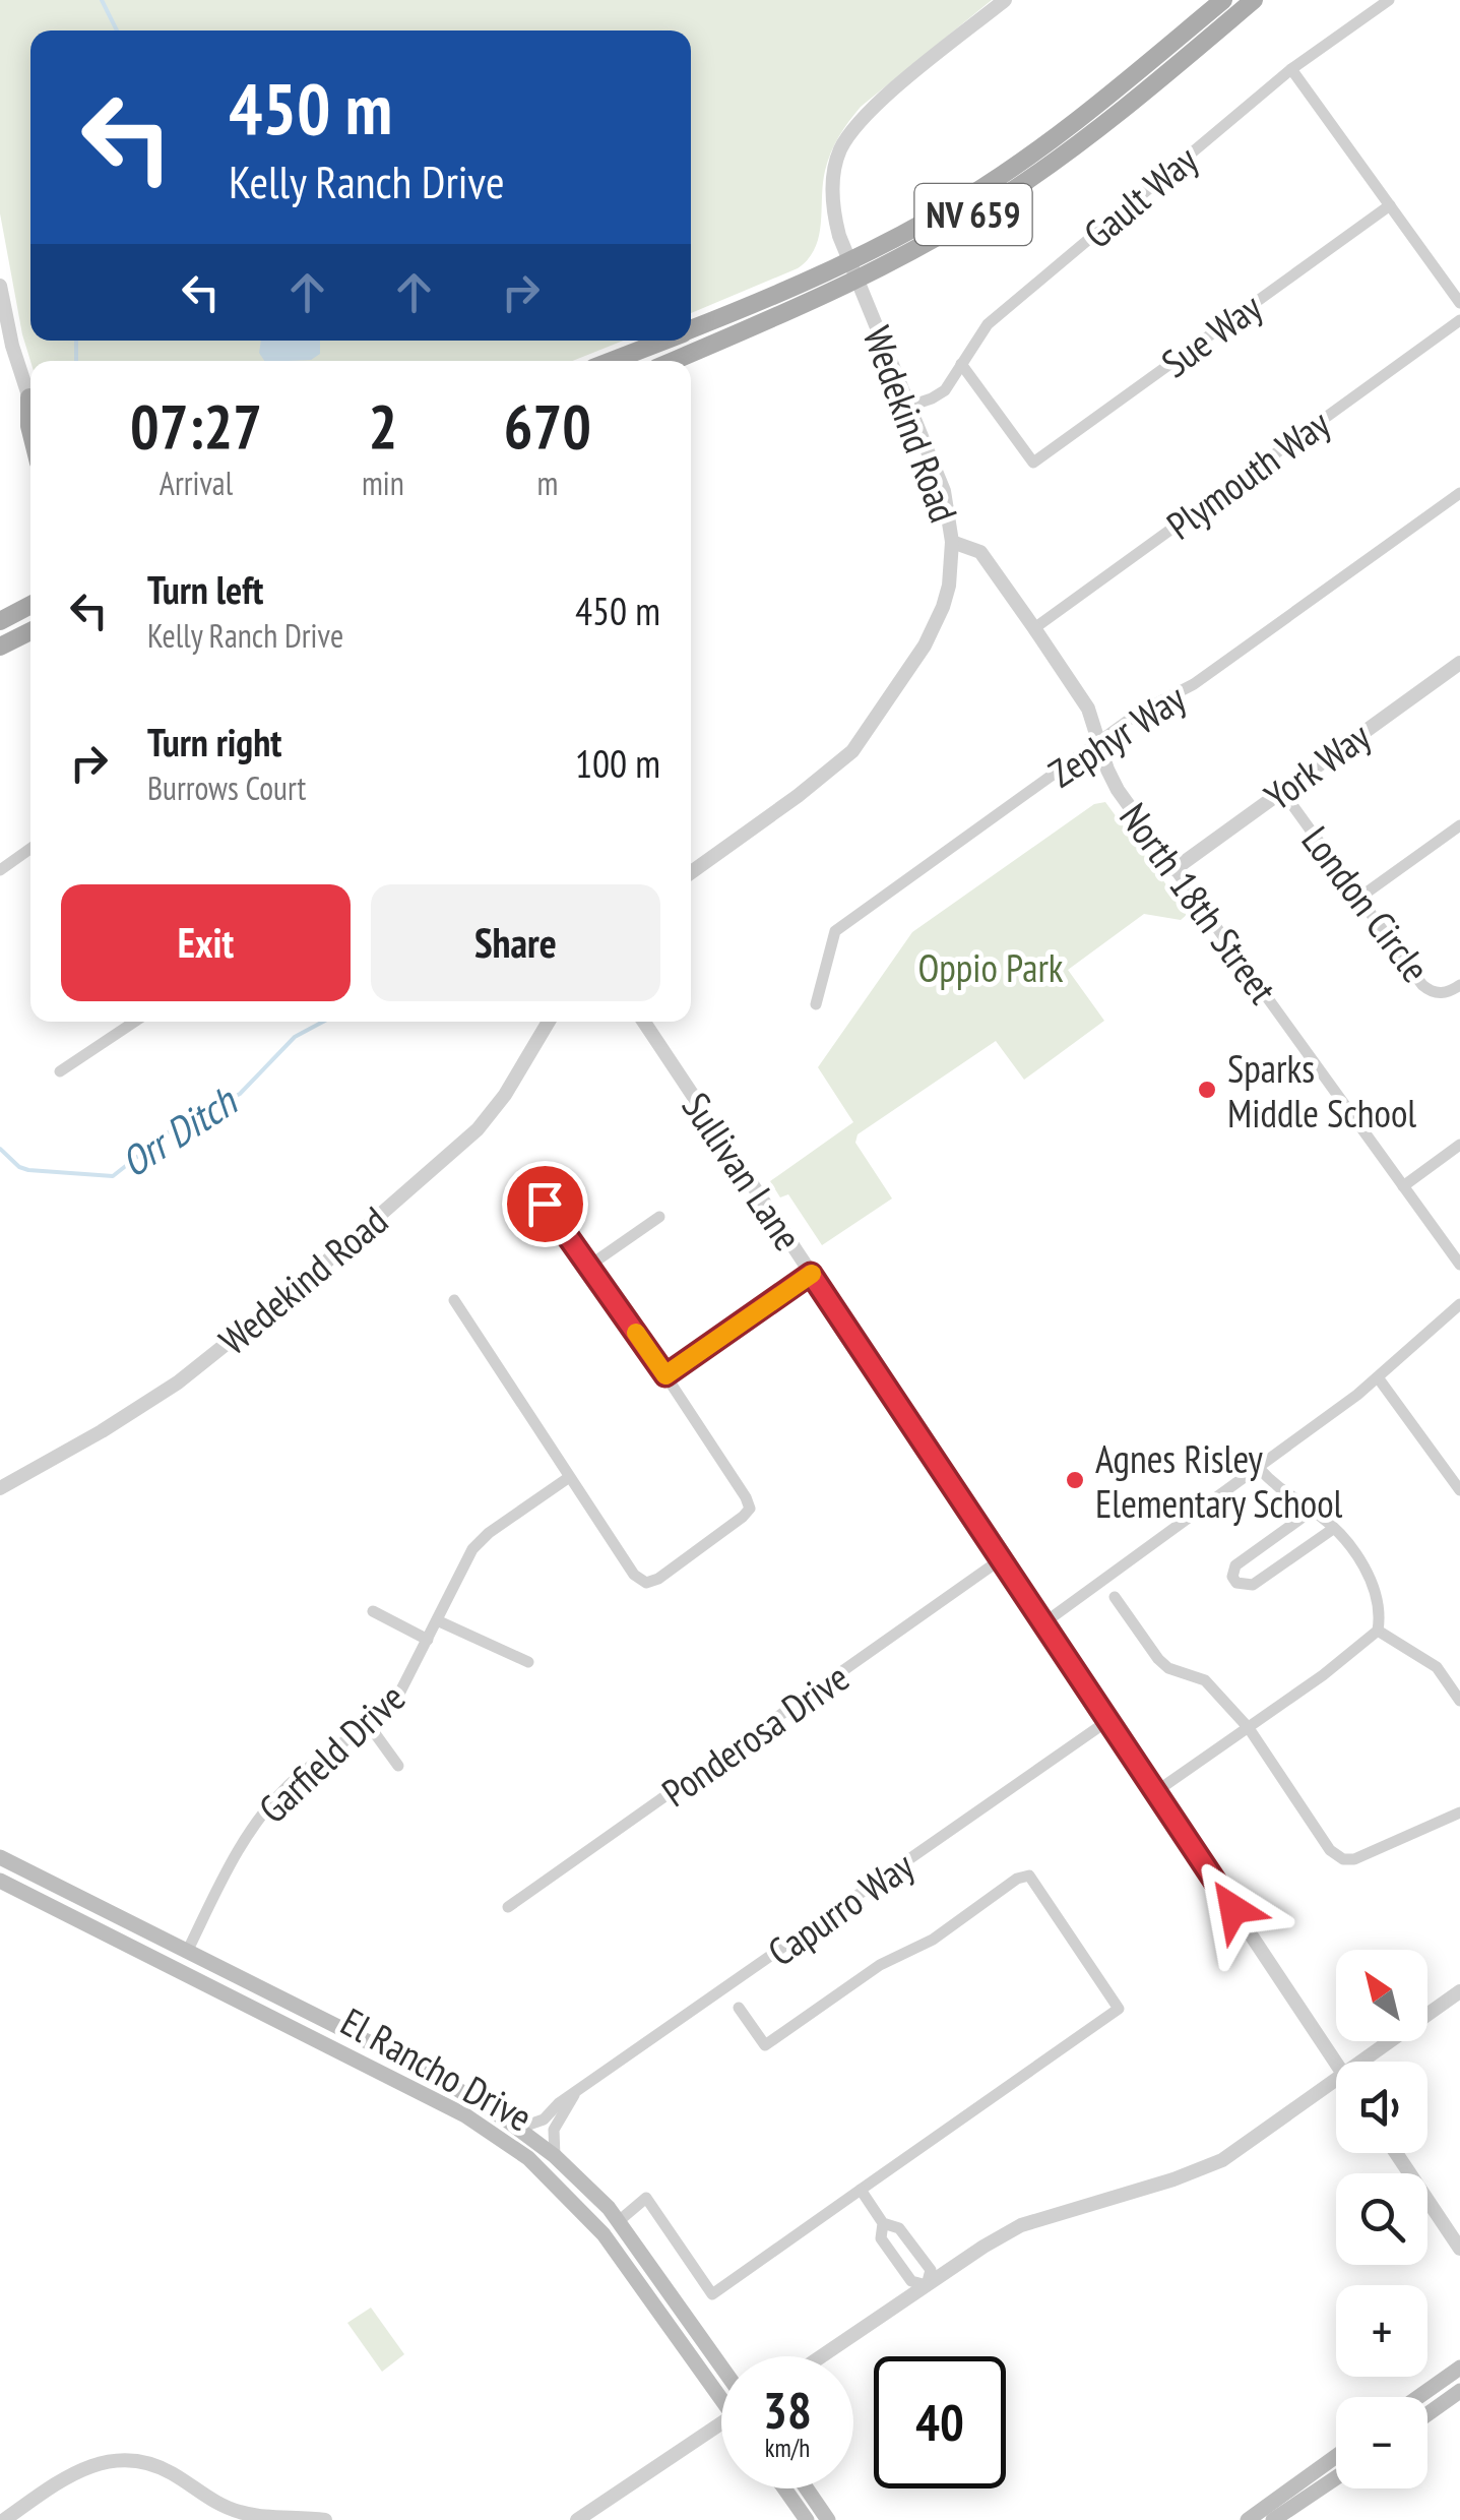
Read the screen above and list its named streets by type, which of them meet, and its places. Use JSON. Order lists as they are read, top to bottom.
{
  "streets": {
    "main road": ["NV 659", "El Rancho Drive"],
    "street": [
      "Gault Way",
      "Sue Way",
      "Wedekind Road",
      "Plymouth Way",
      "Zephyr Way",
      "York Way",
      "North 18th Street",
      "London Circle",
      "Sullivan Lane",
      "Ponderosa Drive",
      "Garfield Drive",
      "Capurro Way"
    ]
  },
  "crossings": [
    ["Gault Way", "Sue Way"],
    ["Gault Way", "Wedekind Road"],
    ["NV 659", "Wedekind Road"],
    ["Wedekind Road", "North 18th Street"],
    ["Plymouth Way", "North 18th Street"],
    ["Zephyr Way", "North 18th Street"],
    ["York Way", "North 18th Street"],
    ["York Way", "London Circle"],
    ["Sullivan Lane", "Ponderosa Drive"],
    ["Sullivan Lane", "Capurro Way"],
    ["Garfield Drive", "El Rancho Drive"],
    ["Capurro Way", "El Rancho Drive"]
  ],
  "water": ["Orr Ditch"],
  "parks": ["Oppio Park"],
  "places": ["Sparks Middle School", "Agnes Risley Elementary School"],
  "north": "top left",
  "page": {
    "turn": ["450 m", "Kelly Ranch Drive"],
    "eta": [
      "07:27",
      "Arrival",
      "2",
      "min",
      "670",
      "m"
    ],
    "list": [
      {
        "name": "Turn left",
        "note": "Kelly Ranch Drive",
        "value": "450 m"
      },
      {
        "name": "Turn right",
        "note": "Burrows Court",
        "value": "100 m"
      }
    ],
    "buttons": ["Exit", "Share"],
    "map_buttons": ["+", "−"],
    "speed": "38 km/h",
    "limit": "40"
  }
}
